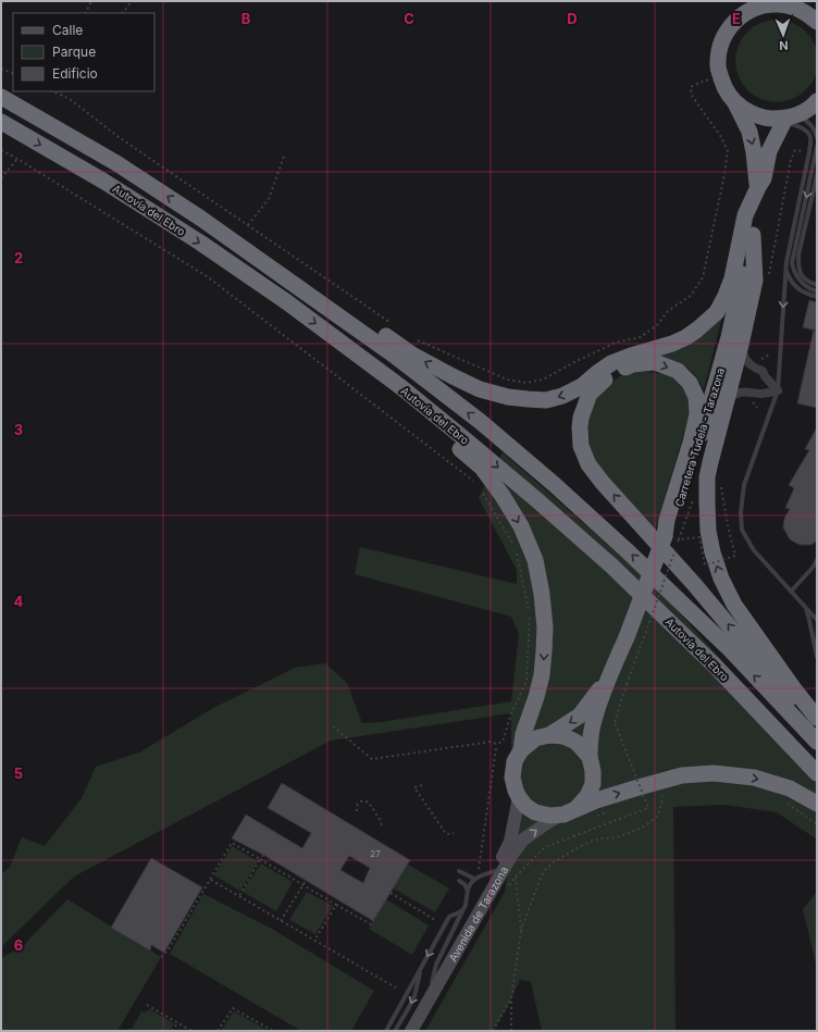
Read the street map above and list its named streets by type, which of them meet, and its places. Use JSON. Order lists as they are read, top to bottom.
{
  "streets": {
    "highway": ["Autovía del Ebro", "Carretera Tudela - Tarazona"],
    "main road": ["Avenida de Tarazona"]
  },
  "crossings": [
    ["Carretera Tudela - Tarazona", "Avenida de Tarazona"]
  ],
  "house_numbers": ["27"],
  "legend": ["Calle", "Parque", "Edificio"],
  "north": "bottom",
  "grid": {
    "columns": [
      "B",
      "C",
      "D",
      "E"
    ],
    "rows": [
      "2",
      "3",
      "4",
      "5",
      "6"
    ]
  }
}
